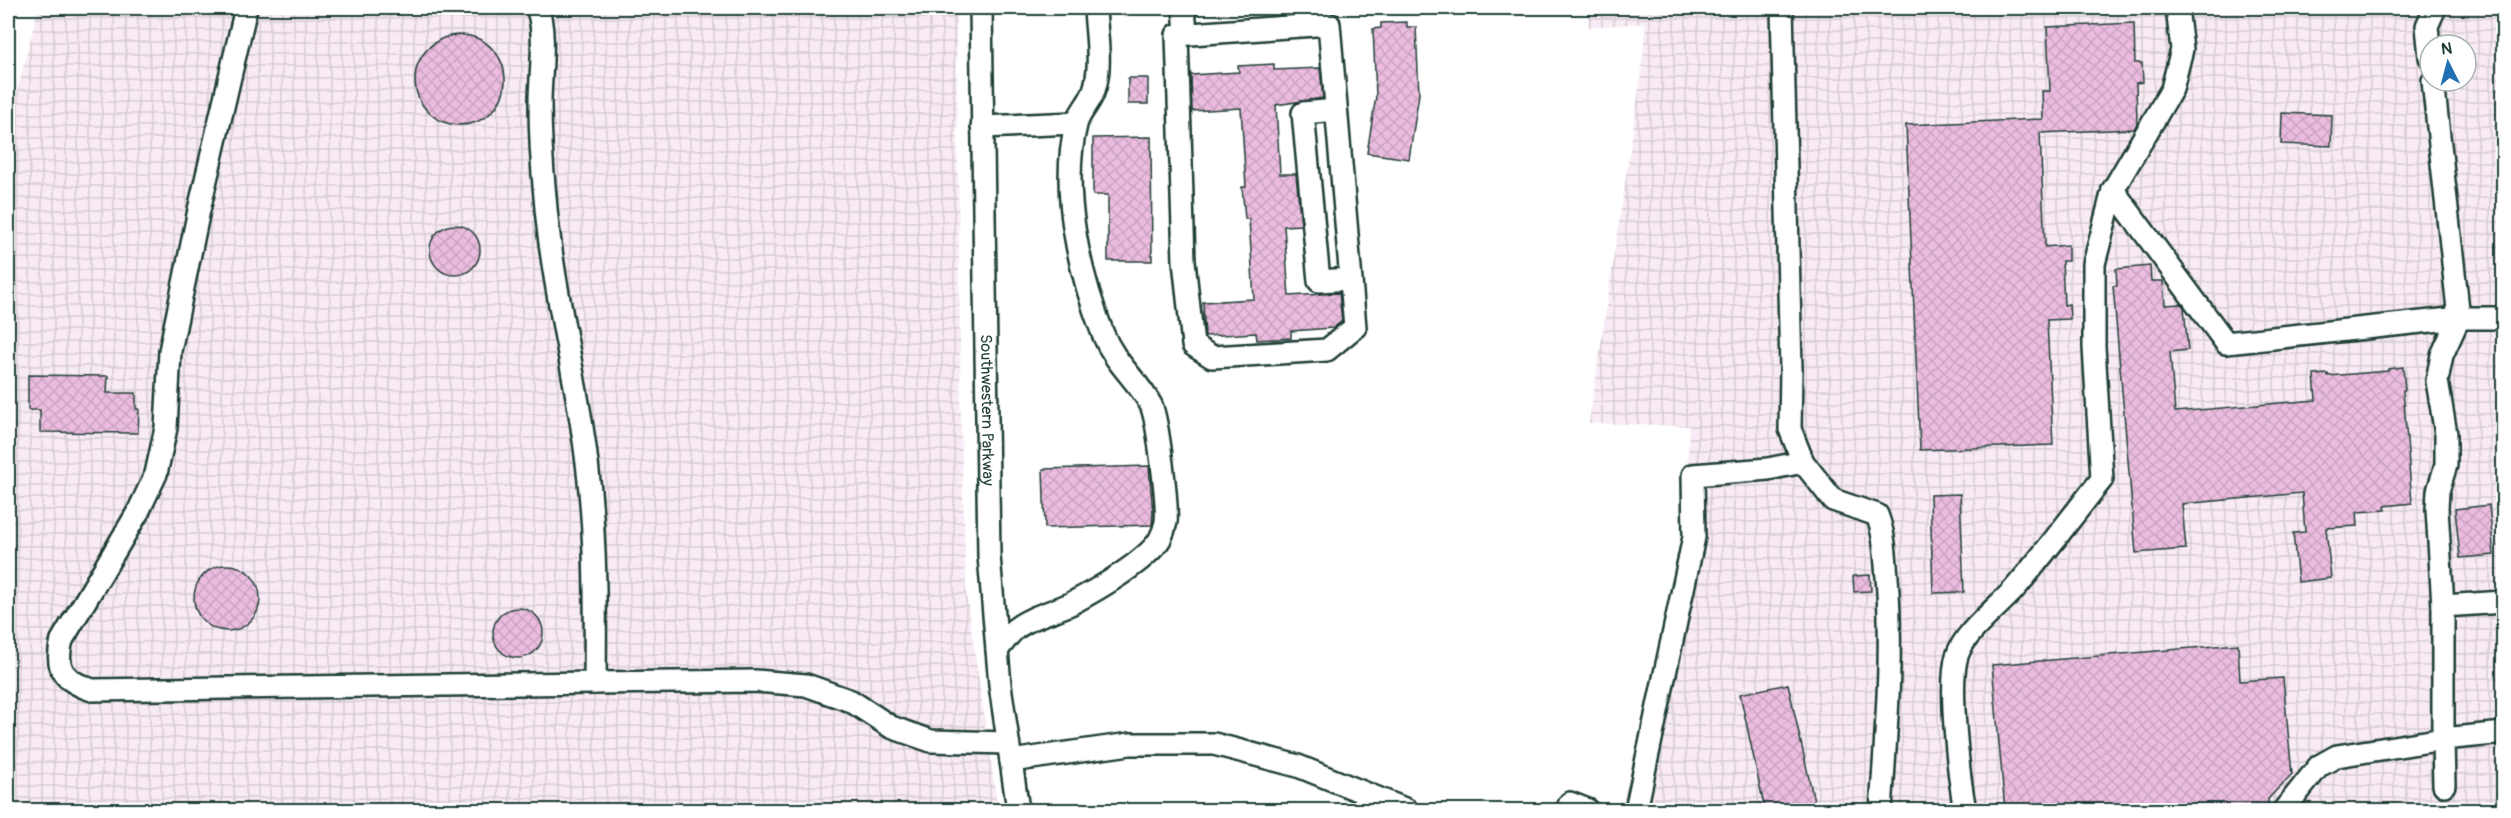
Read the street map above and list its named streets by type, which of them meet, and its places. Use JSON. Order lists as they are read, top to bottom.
{
  "streets": {
    "street": ["Southwestern Parkway"]
  },
  "north": "top"
}
